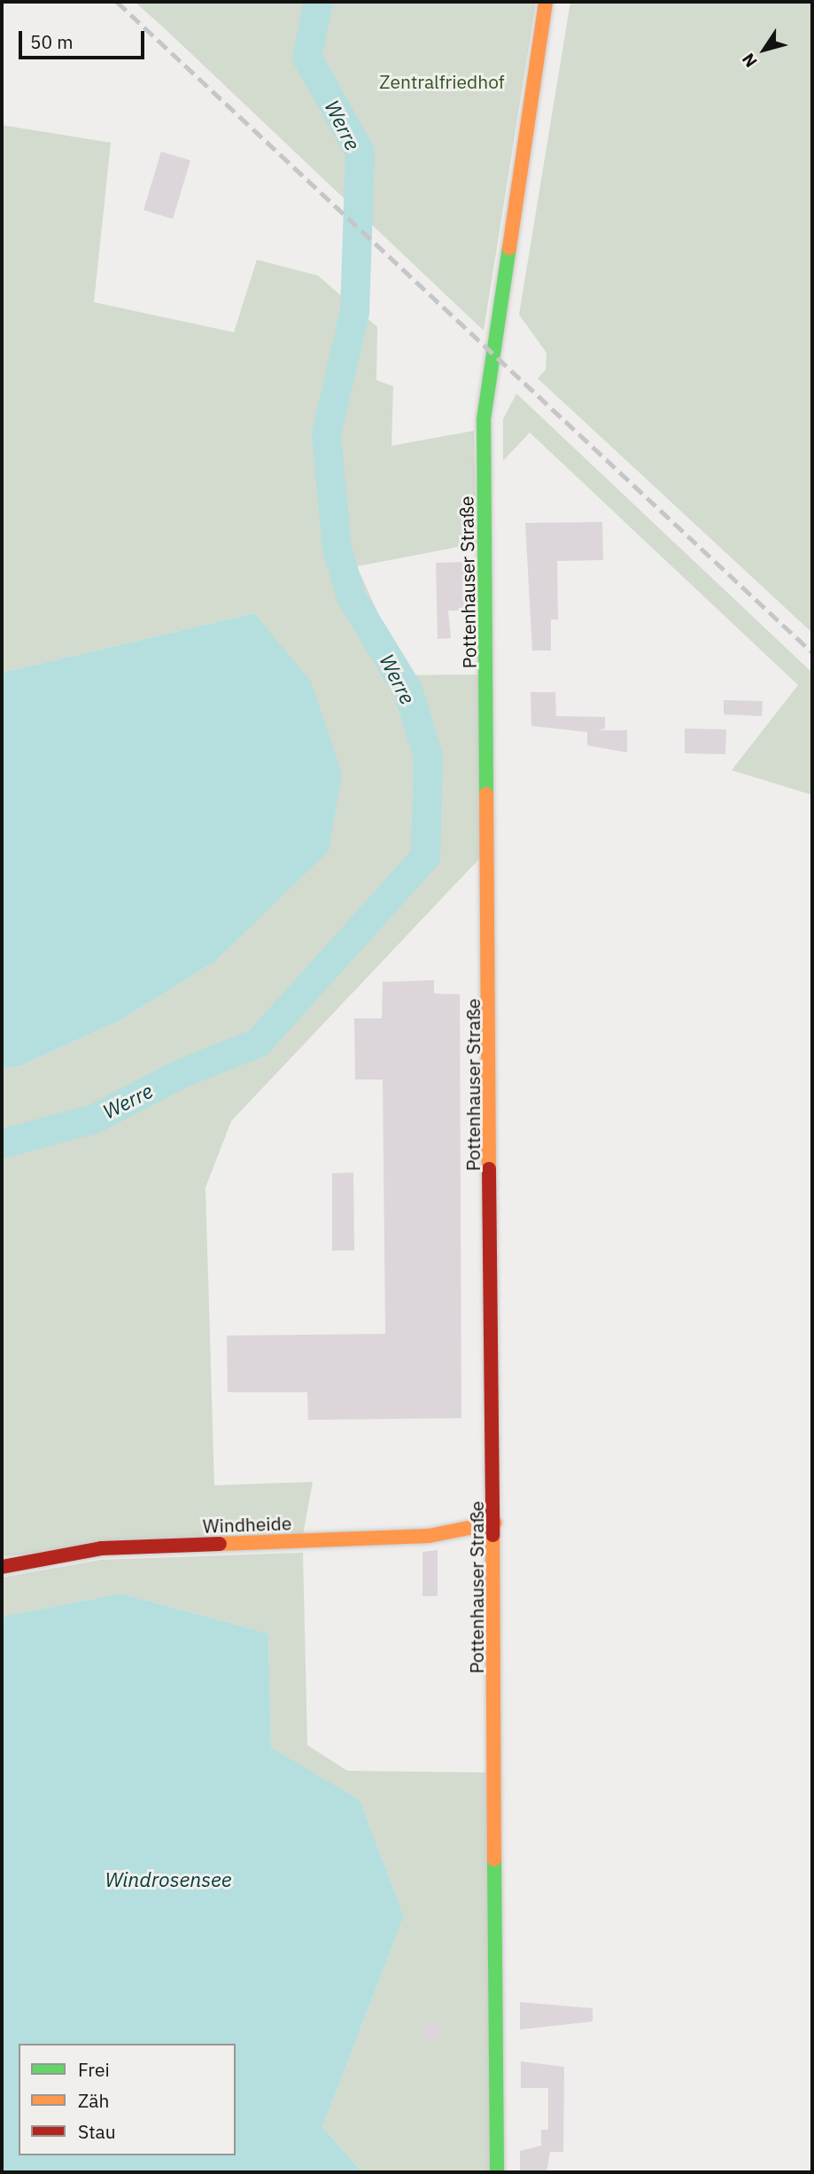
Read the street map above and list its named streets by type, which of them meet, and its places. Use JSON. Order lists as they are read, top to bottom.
{
  "streets": {
    "street": ["Pottenhauser Straße", "Windheide"]
  },
  "crossings": [
    ["Pottenhauser Straße", "Windheide"]
  ],
  "water": ["Werre", "Windrosensee"],
  "parks": ["Zentralfriedhof"],
  "legend": ["Frei", "Zäh", "Stau"],
  "scale_bar": "50 m",
  "north": "bottom left"
}
